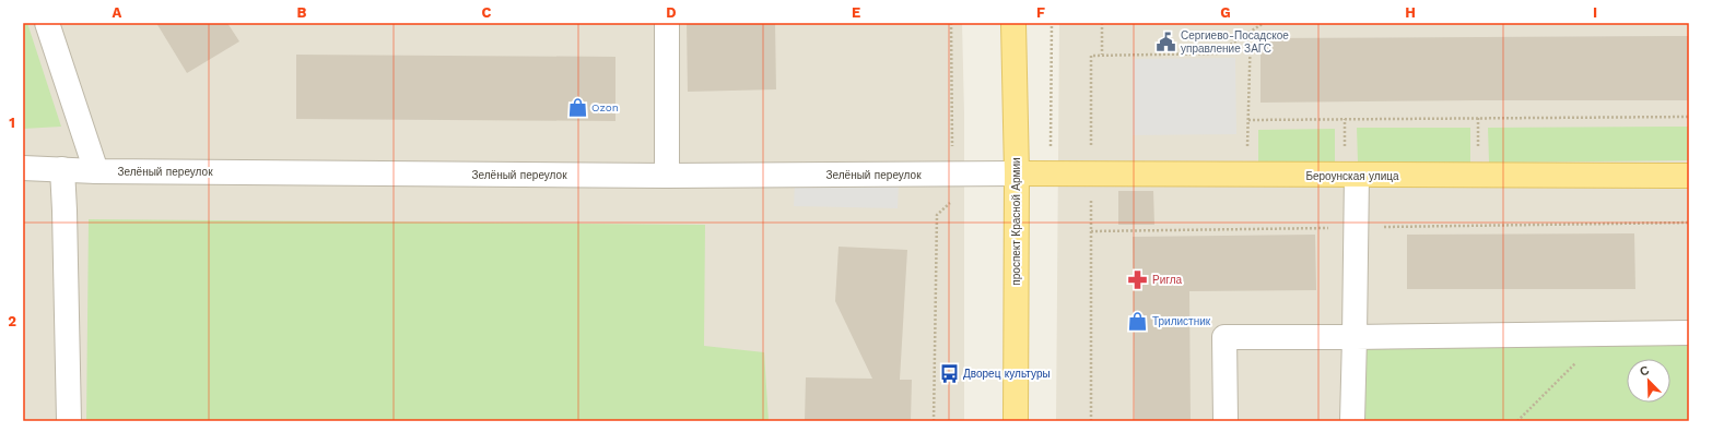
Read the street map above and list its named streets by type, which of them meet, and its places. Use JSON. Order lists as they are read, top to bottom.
{
  "streets": {
    "main road": ["Бероунская улица", "проспект Красной Армии"],
    "street": ["Зелёный переулок"]
  },
  "crossings": [
    ["Зелёный переулок", "Бероунская улица"],
    ["Зелёный переулок", "проспект Красной Армии"],
    ["Бероунская улица", "проспект Красной Армии"]
  ],
  "places": {
    "public building": ["Сергиево-Посадское управление ЗАГС"],
    "shop": ["Ozon", "Трилистник"],
    "pharmacy": ["Ригла"],
    "bus stop": ["Дворец культуры"]
  },
  "north": "top left",
  "grid": {
    "columns": [
      "A",
      "B",
      "C",
      "D",
      "E",
      "F",
      "G",
      "H",
      "I"
    ],
    "rows": ["1", "2"]
  }
}
